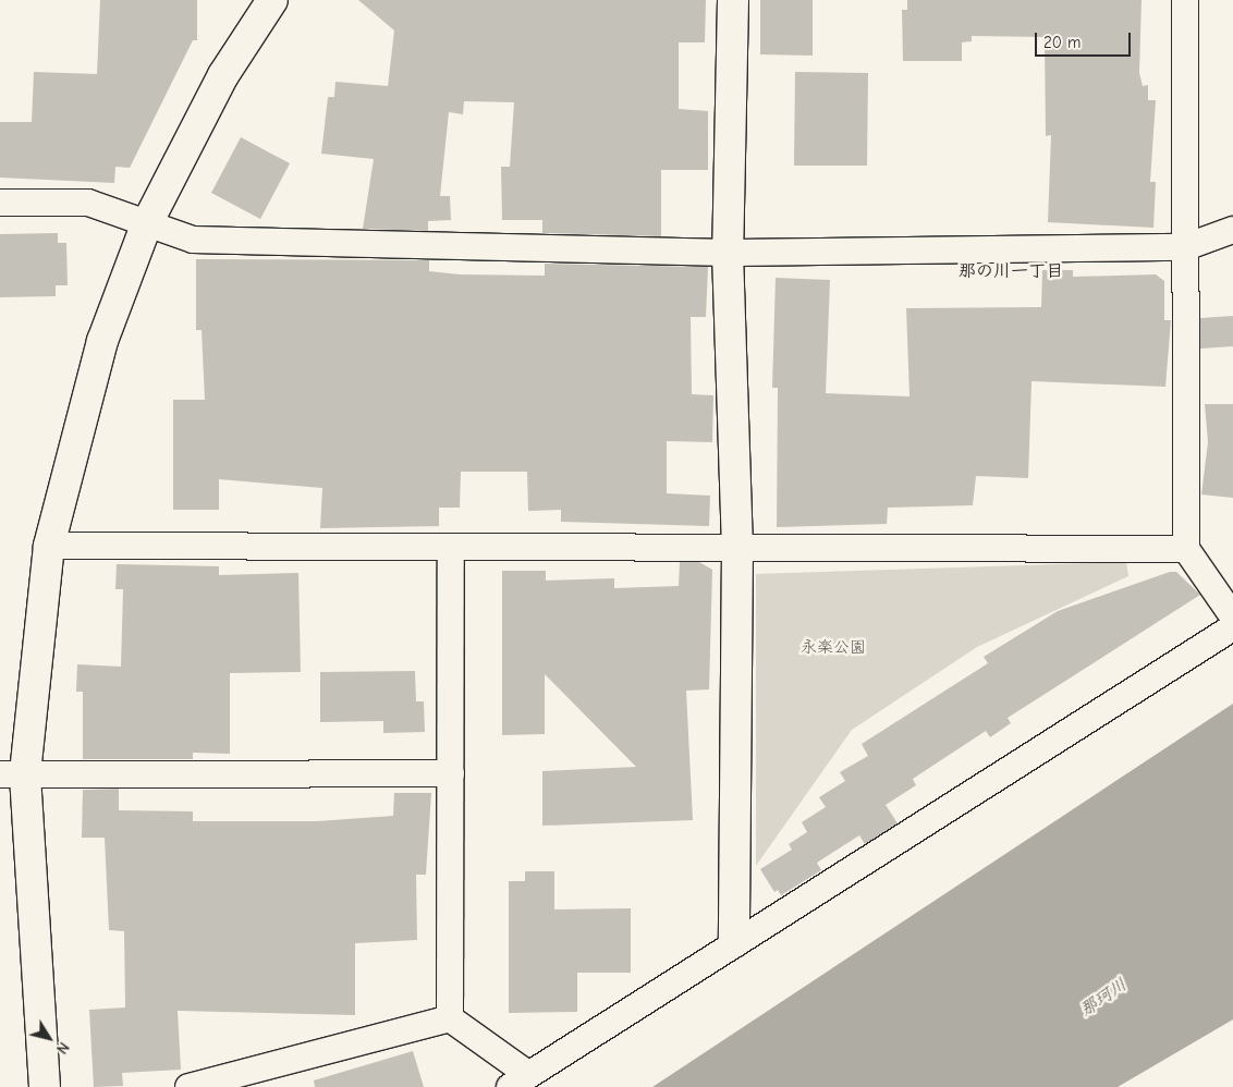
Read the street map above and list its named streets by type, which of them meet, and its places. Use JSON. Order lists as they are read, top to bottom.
{
  "districts": ["那の川一丁目"],
  "water": ["那珂川"],
  "parks": ["永楽公園"],
  "scale_bar": "20 m",
  "north": "bottom right"
}
